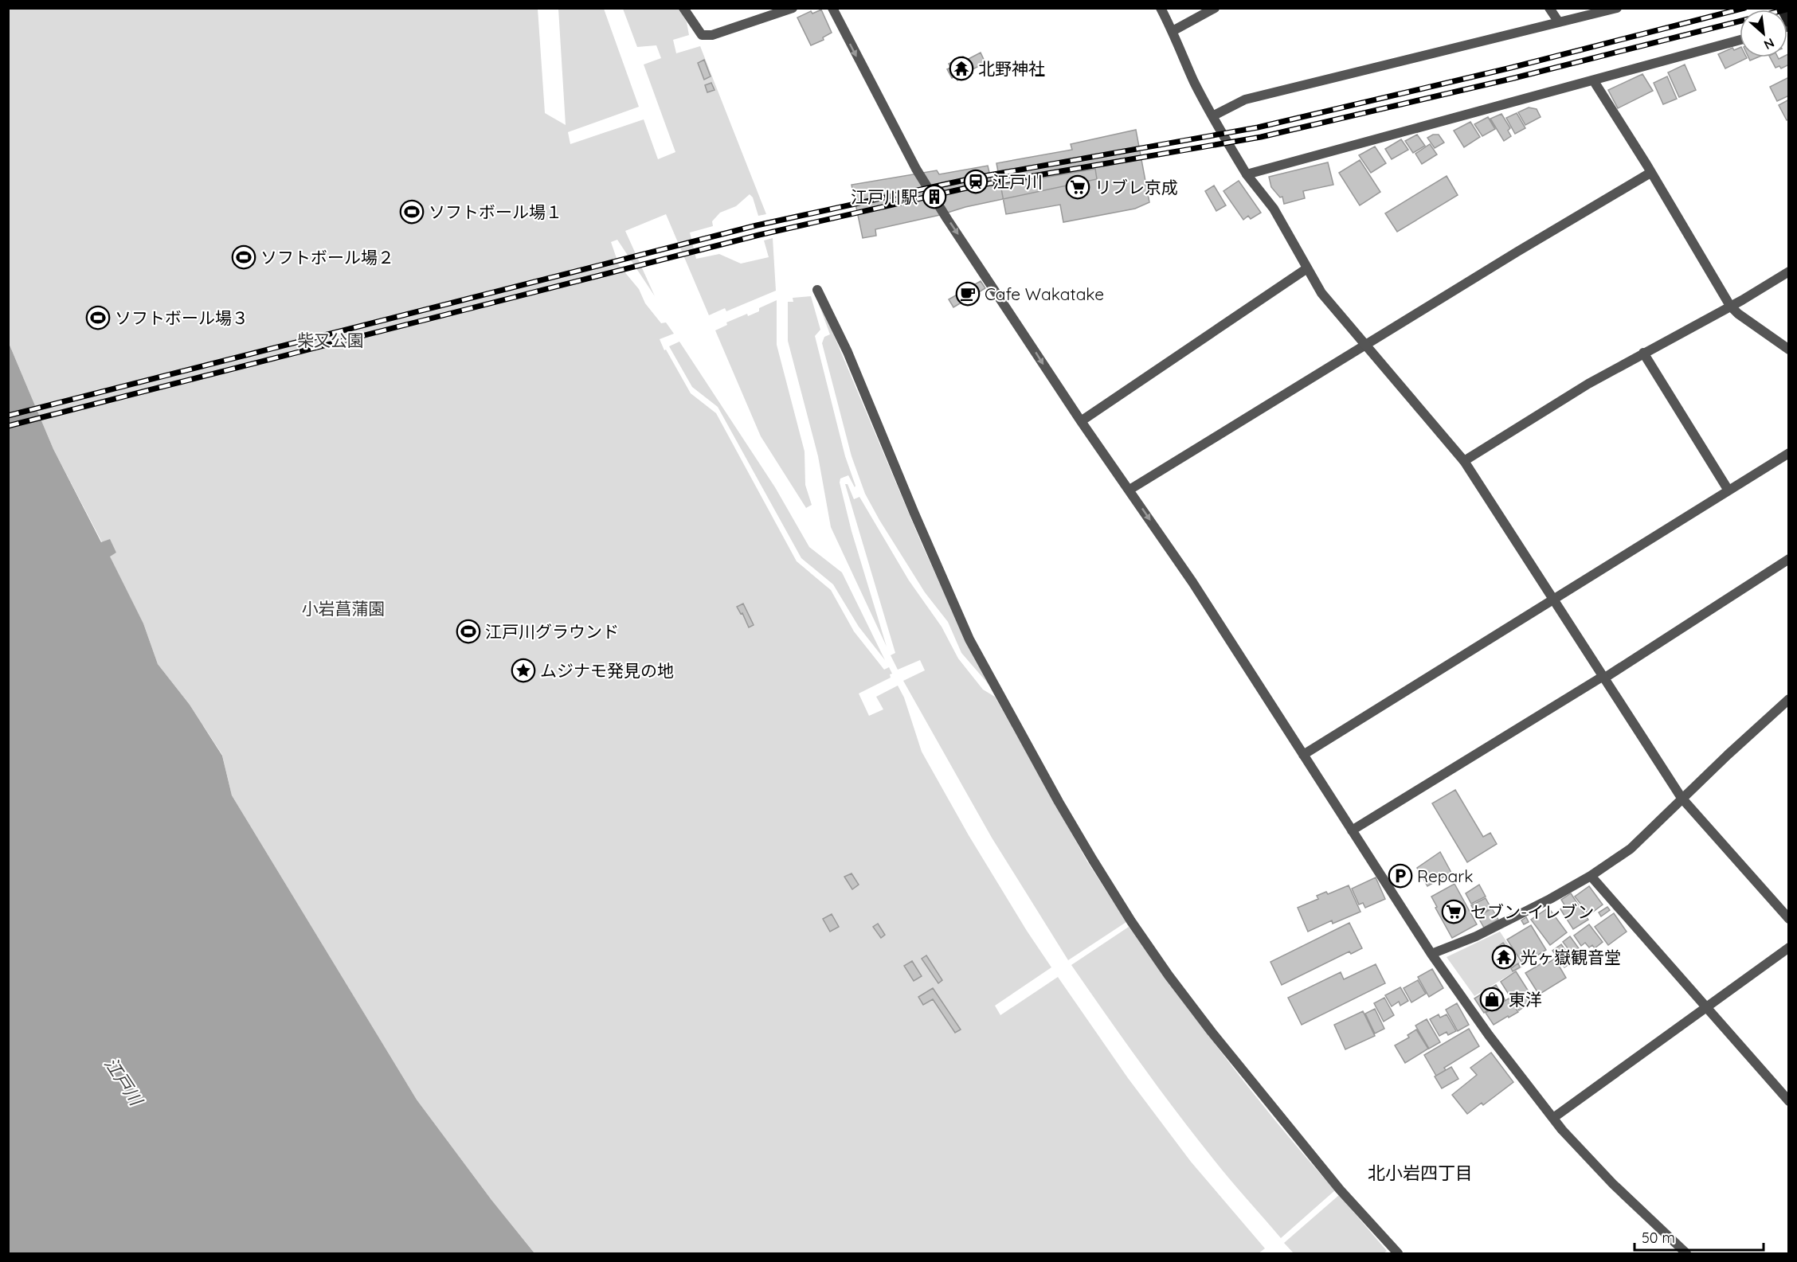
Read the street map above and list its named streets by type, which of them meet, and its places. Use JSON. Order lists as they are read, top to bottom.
{
  "districts": ["北小岩四丁目"],
  "water": ["江戸川"],
  "parks": ["柴又公園", "小岩菖蒲園"],
  "places": {
    "temple": ["北野神社", "光ヶ嶽観音堂"],
    "station": ["江戸川"],
    "supermarket": ["リブレ京成", "セブン-イレブン"],
    "building": ["江戸川駅"],
    "sports": [
      "ソフトボール場１",
      "ソフトボール場２",
      "ソフトボール場３",
      "江戸川グラウンド"
    ],
    "cafe": ["Cafe Wakatake"],
    "place": ["ムジナモ発見の地"],
    "parking": ["Repark"],
    "shop": ["東洋"]
  },
  "scale_bar": "50 m",
  "north": "bottom right"
}
